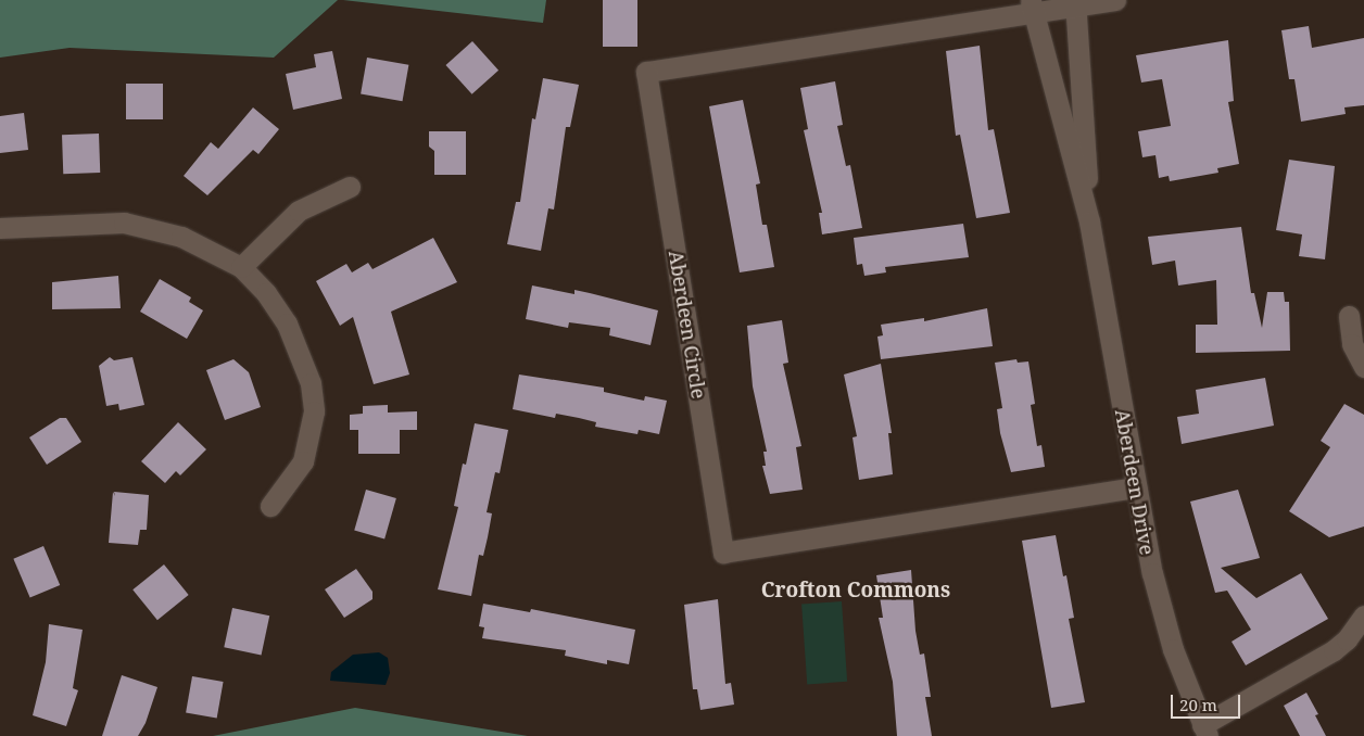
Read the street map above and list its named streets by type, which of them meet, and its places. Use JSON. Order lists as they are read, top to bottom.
{
  "streets": {
    "street": ["Aberdeen Circle", "Aberdeen Drive"]
  },
  "crossings": [
    ["Aberdeen Circle", "Aberdeen Drive"]
  ],
  "districts": ["Crofton Commons"],
  "scale_bar": "20 m"
}
